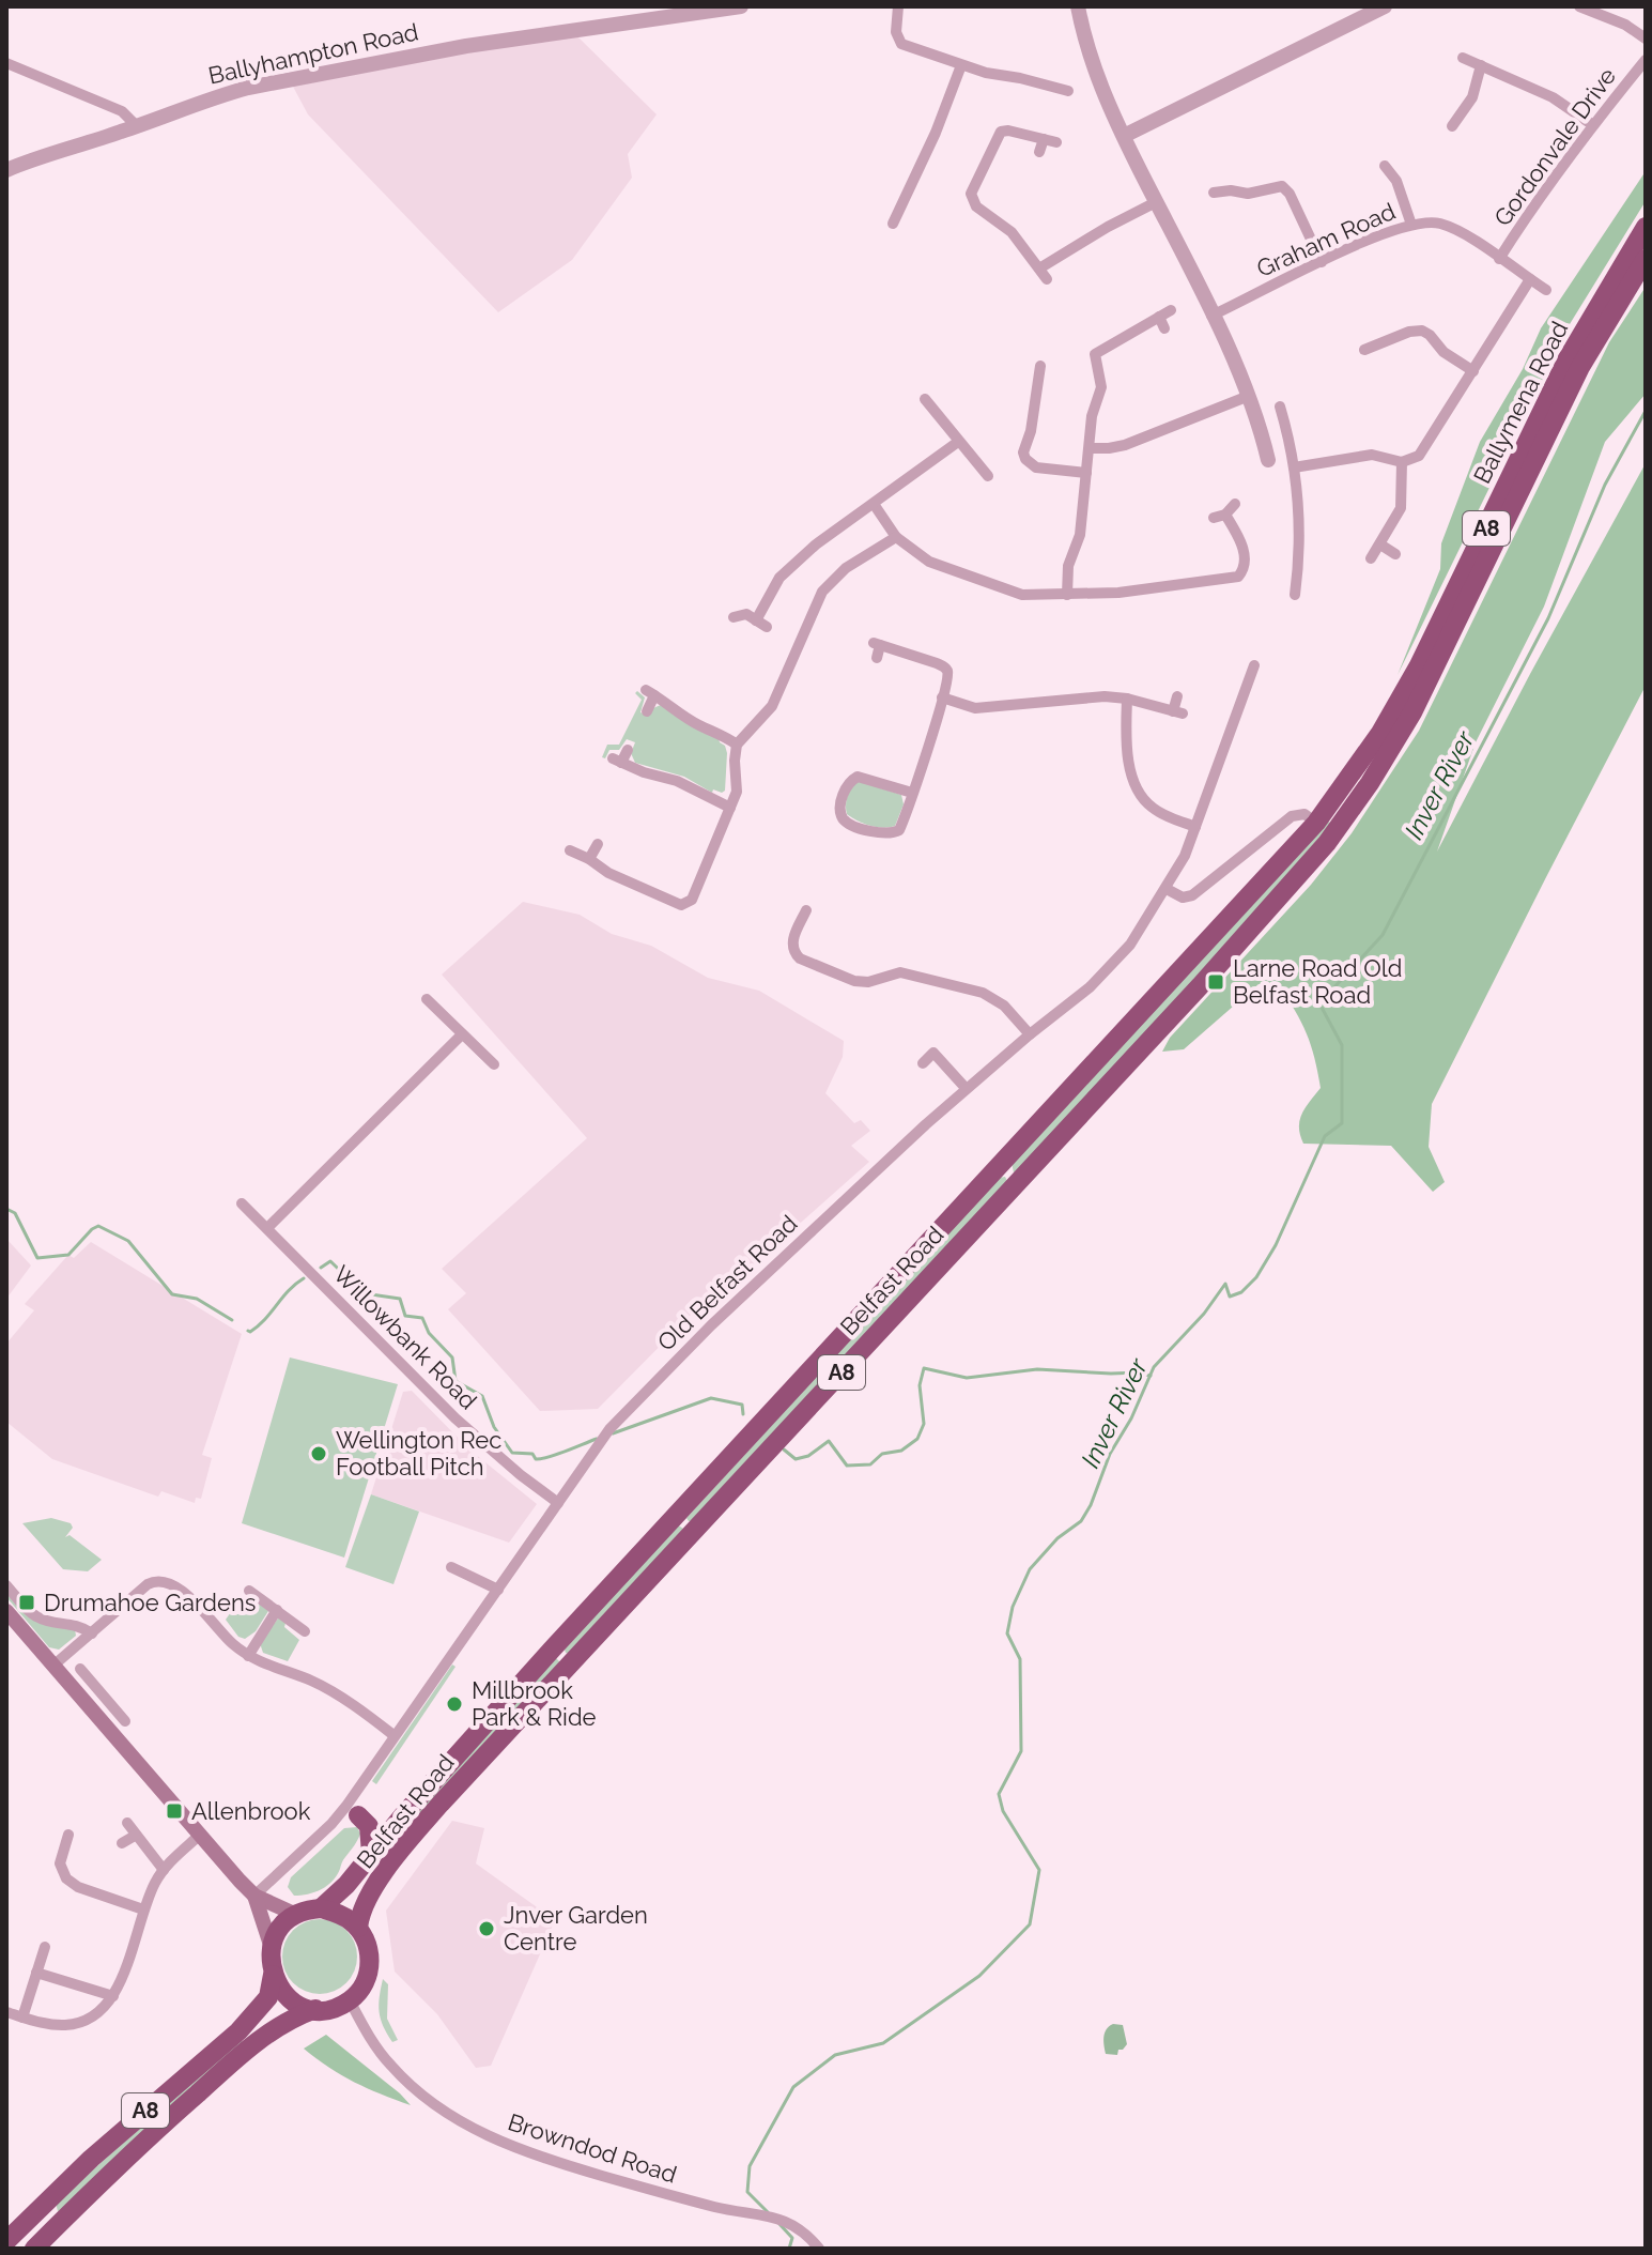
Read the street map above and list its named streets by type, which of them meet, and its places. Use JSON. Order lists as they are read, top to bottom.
{
  "streets": {
    "highway": ["Ballymena Road", "A8", "Belfast Road"],
    "street": [
      "Ballyhampton Road",
      "Gordonvale Drive",
      "Graham Road",
      "Old Belfast Road",
      "Willowbank Road",
      "Browndod Road"
    ]
  },
  "crossings": [
    ["Gordonvale Drive", "Graham Road"],
    ["Ballymena Road", "Belfast Road"],
    ["A8", "Belfast Road"],
    ["A8", "Browndod Road"],
    ["Belfast Road", "Browndod Road"],
    ["Old Belfast Road", "Willowbank Road"]
  ],
  "water": ["Inver River"],
  "places": {
    "transit": ["Larne Road Old Belfast Road", "Drumahoe Gardens", "Allenbrook"],
    "other": ["Wellington Rec Football Pitch", "Millbrook Park & Ride", "Jnver Garden Centre"]
  }
}
